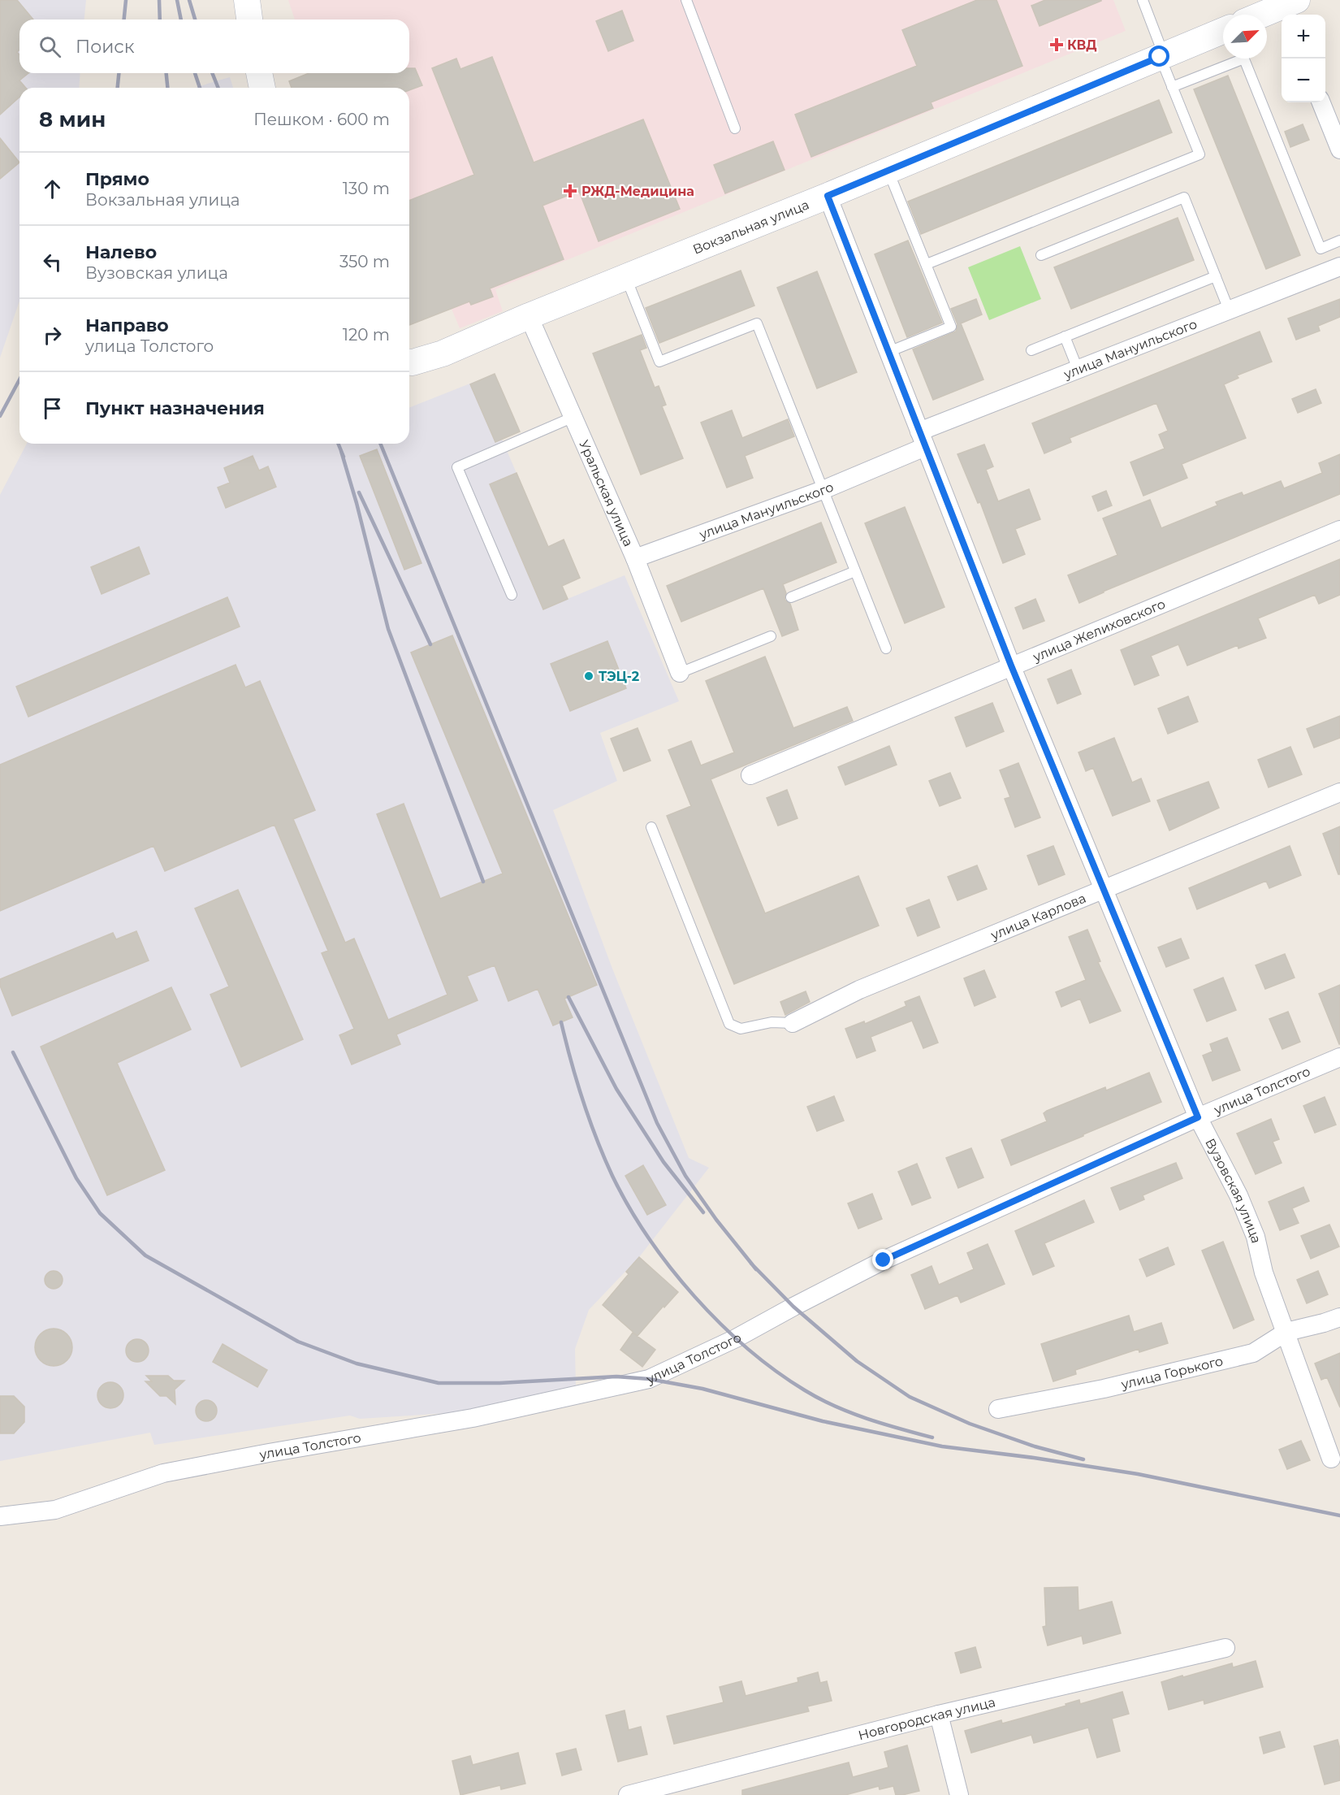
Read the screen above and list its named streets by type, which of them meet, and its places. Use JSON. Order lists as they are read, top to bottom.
{
  "streets": {
    "street": [
      "Вокзальная улица",
      "улица Мануильского",
      "Уральская улица",
      "улица Желиховского",
      "улица Карлова",
      "улица Толстого",
      "Вузовская улица",
      "улица Горького",
      "Новгородская улица"
    ]
  },
  "crossings": [
    ["Вокзальная улица", "Уральская улица"],
    ["Вокзальная улица", "Вузовская улица"],
    ["улица Мануильского", "Уральская улица"],
    ["улица Мануильского", "Вузовская улица"],
    ["улица Желиховского", "Вузовская улица"],
    ["улица Карлова", "Вузовская улица"],
    ["улица Толстого", "Вузовская улица"],
    ["Вузовская улица", "улица Горького"]
  ],
  "places": {
    "health": ["КВД", "РЖД-Медицина"],
    "other": ["ТЭЦ-2"]
  },
  "north": "top right",
  "page": {
    "map_buttons": ["+", "−"],
    "search": "Поиск",
    "heading": ["8 мин", "Пешком · 600 m"],
    "list": [
      ["Прямо", "Вокзальная улица", "130 m"],
      ["Налево", "Вузовская улица", "350 m"],
      ["Направо", "улица Толстого", "120 m"],
      "Пункт назначения"
    ]
  }
}
